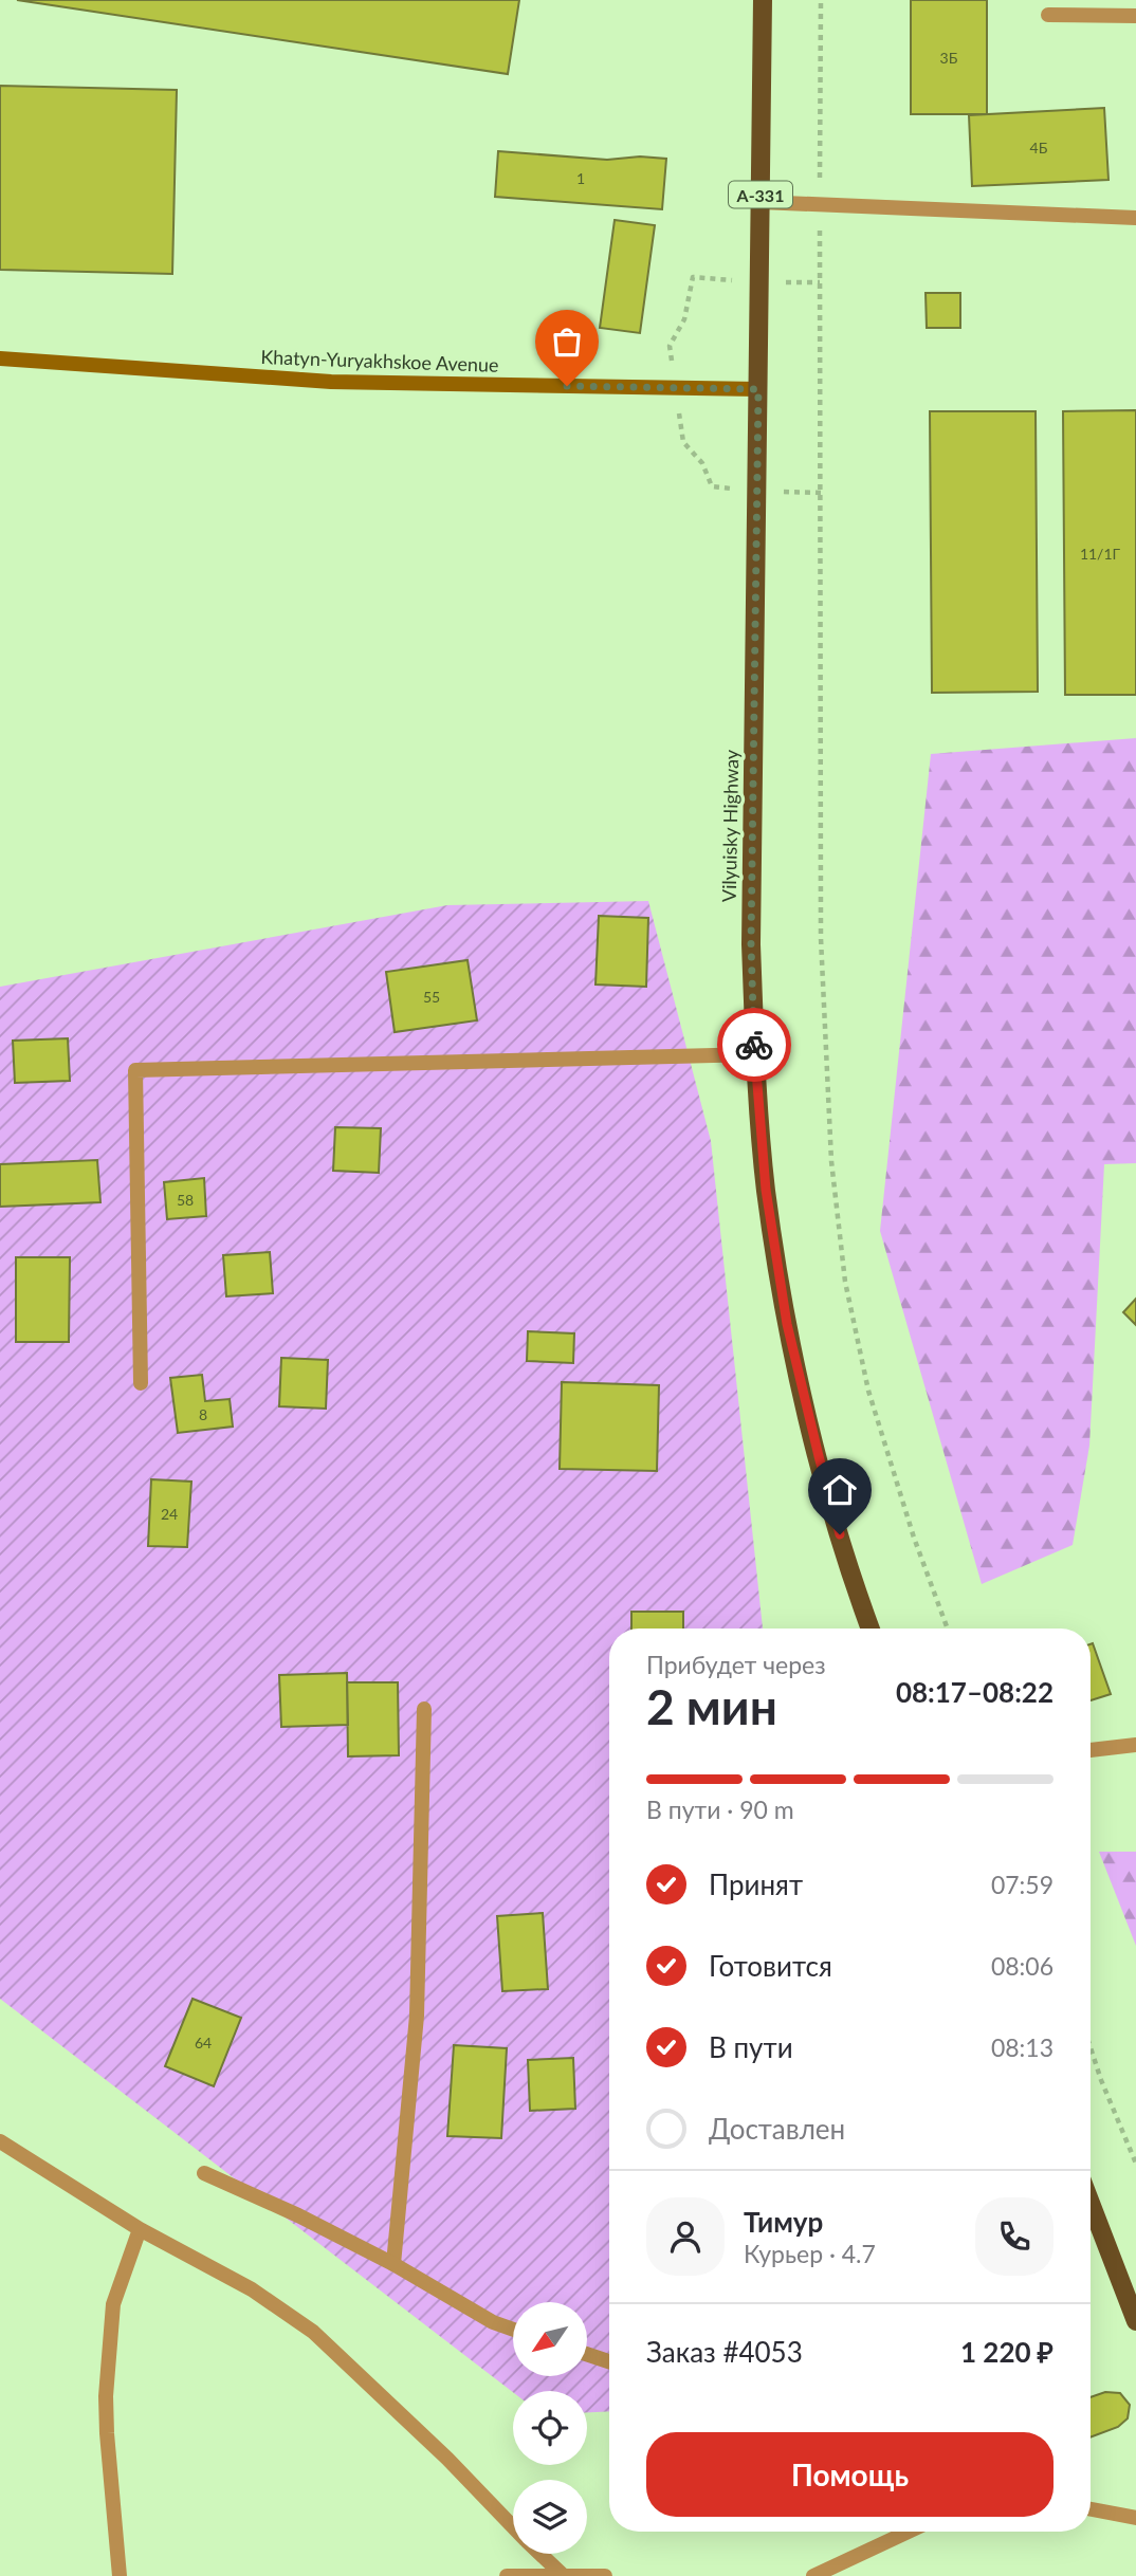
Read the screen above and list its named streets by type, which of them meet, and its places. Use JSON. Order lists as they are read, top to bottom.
{
  "streets": {
    "main road": ["А-331", "Khatyn-Yuryakhskoe Avenue", "Vilyuisky Highway"]
  },
  "crossings": [
    ["Khatyn-Yuryakhskoe Avenue", "Vilyuisky Highway"]
  ],
  "house_numbers": [
    "3Б",
    "4Б",
    "1",
    "11/1Г",
    "55",
    "58",
    "8",
    "24",
    "64"
  ],
  "north": "bottom left",
  "page": {
    "heading": ["2 мин", "Прибудет через", "08:17–08:22"],
    "panel": [
      "Тимур",
      "Курьер · 4.7",
      "Заказ #4053",
      "1 220 ₽"
    ],
    "bar": "В пути · 90 m",
    "list": [
      ["Принят", "07:59"],
      ["Готовится", "08:06"],
      ["В пути", "08:13"],
      "Доставлен"
    ],
    "buttons": "Помощь"
  }
}
